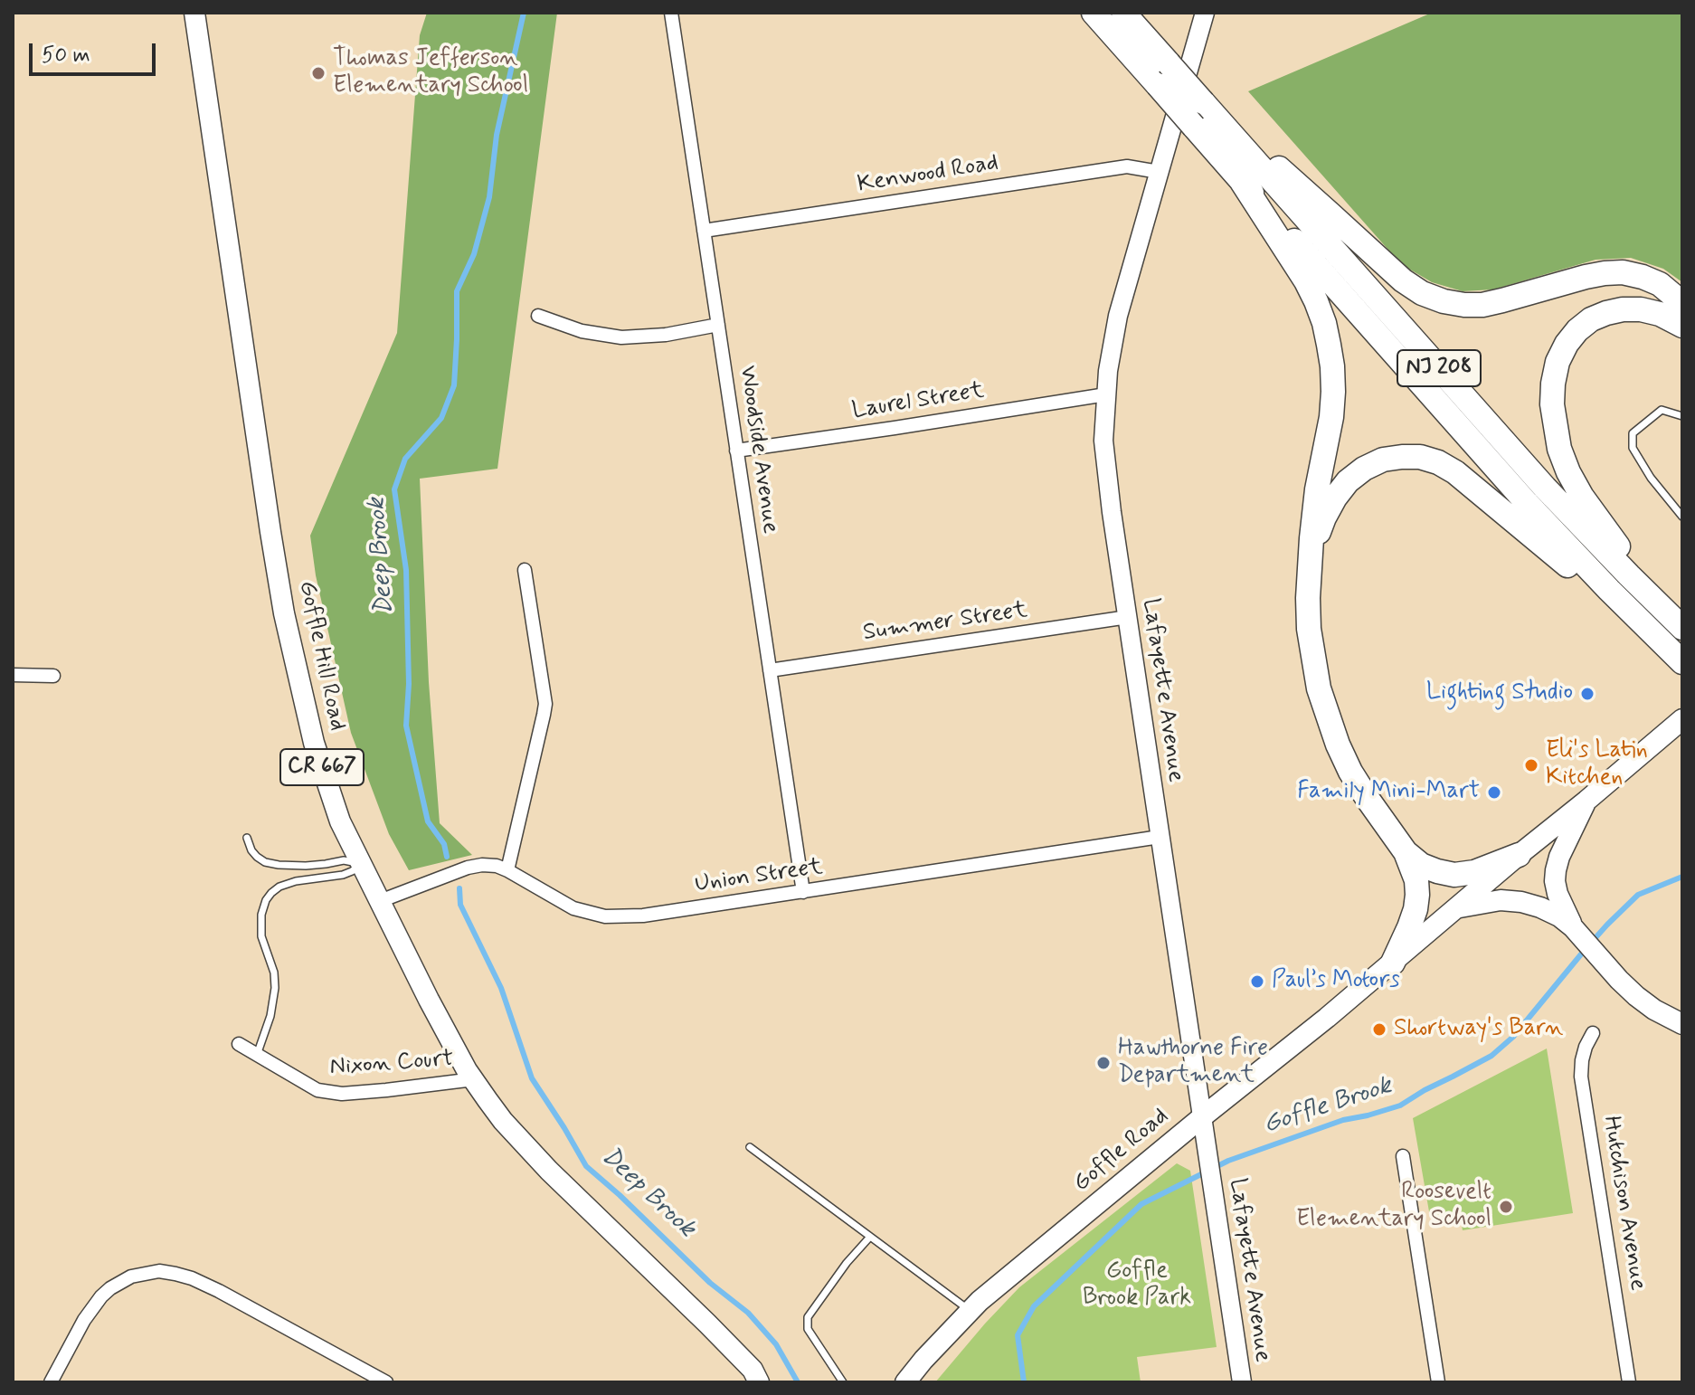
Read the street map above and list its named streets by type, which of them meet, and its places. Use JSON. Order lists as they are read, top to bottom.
{
  "streets": {
    "highway": ["NJ 208"],
    "main road": ["Goffle Hill Road", "CR 667", "Goffle Road"],
    "street": [
      "Kenwood Road",
      "Laurel Street",
      "Woodside Avenue",
      "Summer Street",
      "Lafayette Avenue",
      "Union Street",
      "Nixon Court",
      "Hutchison Avenue"
    ]
  },
  "crossings": [
    ["Kenwood Road", "Woodside Avenue"],
    ["Kenwood Road", "Lafayette Avenue"],
    ["Laurel Street", "Woodside Avenue"],
    ["Laurel Street", "Lafayette Avenue"],
    ["Woodside Avenue", "Summer Street"],
    ["Woodside Avenue", "Union Street"],
    ["Summer Street", "Lafayette Avenue"],
    ["Goffle Hill Road", "Union Street"],
    ["Goffle Hill Road", "Nixon Court"],
    ["Lafayette Avenue", "Union Street"],
    ["Lafayette Avenue", "Goffle Road"]
  ],
  "water": ["Deep Brook", "Goffle Brook"],
  "parks": ["Goffle Brook Park"],
  "places": [
    "Thomas Jefferson Elementary School",
    "Lighting Studio",
    "Eli's Latin Kitchen",
    "Family Mini-Mart",
    "Paul’s Motors",
    "Shortway's Barn",
    "Hawthorne Fire Department",
    "Roosevelt Elementary School"
  ],
  "scale_bar": "50 m"
}
